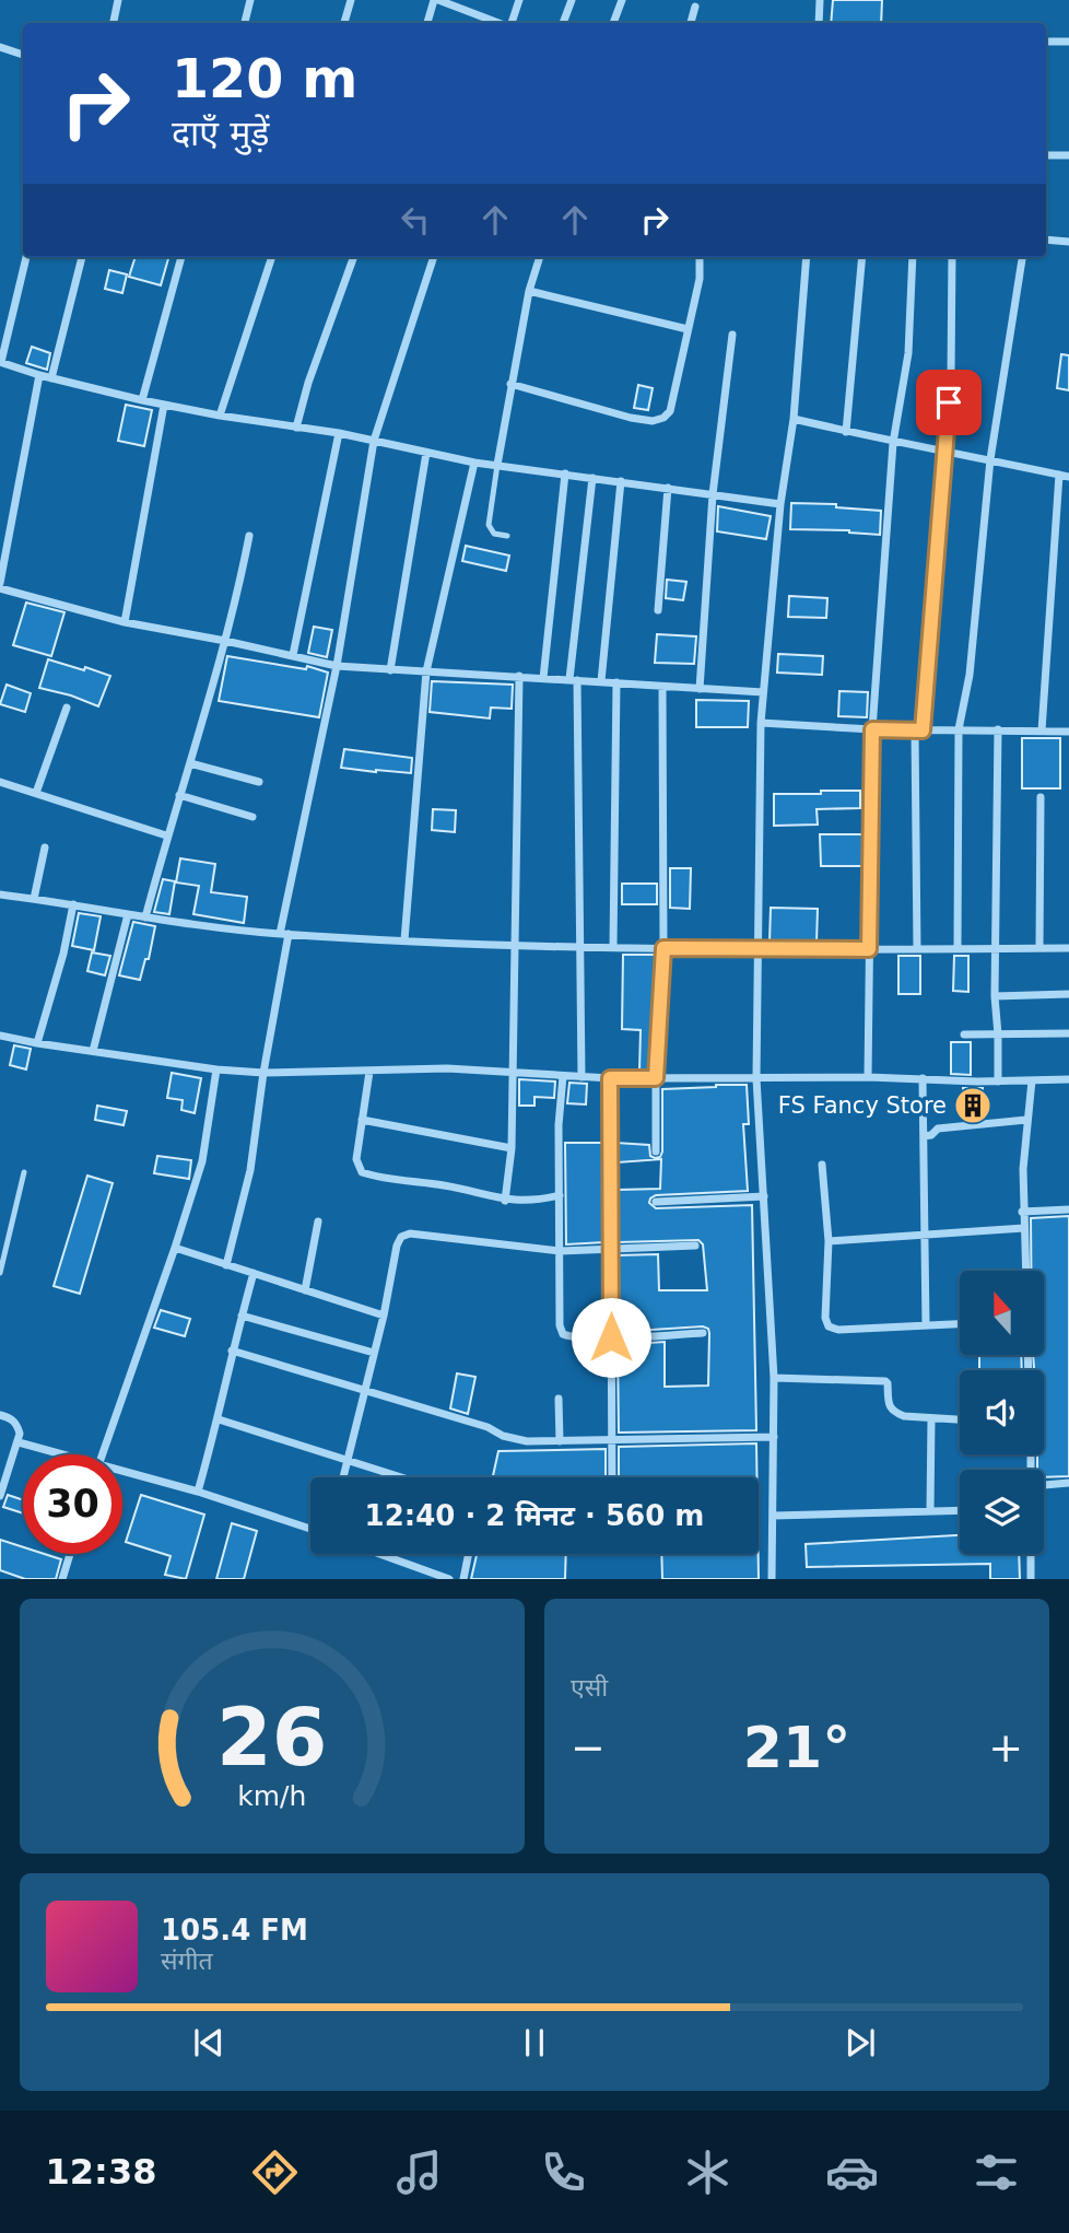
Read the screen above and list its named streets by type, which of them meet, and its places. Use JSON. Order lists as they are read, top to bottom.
{
  "places": {
    "building": ["FS Fancy Store"]
  },
  "north": "top",
  "page": {
    "turn": ["120 m", "दाएँ मुड़ें"],
    "limit": "30",
    "trip": "12:40 · 2 मिनट · 560 m",
    "tile": "एसी",
    "heat": ["−", "21°", "+"],
    "song": ["105.4 FM", "संगीत"],
    "tabs": "12:38",
    "gauge": ["26", "km/h"]
  }
}
